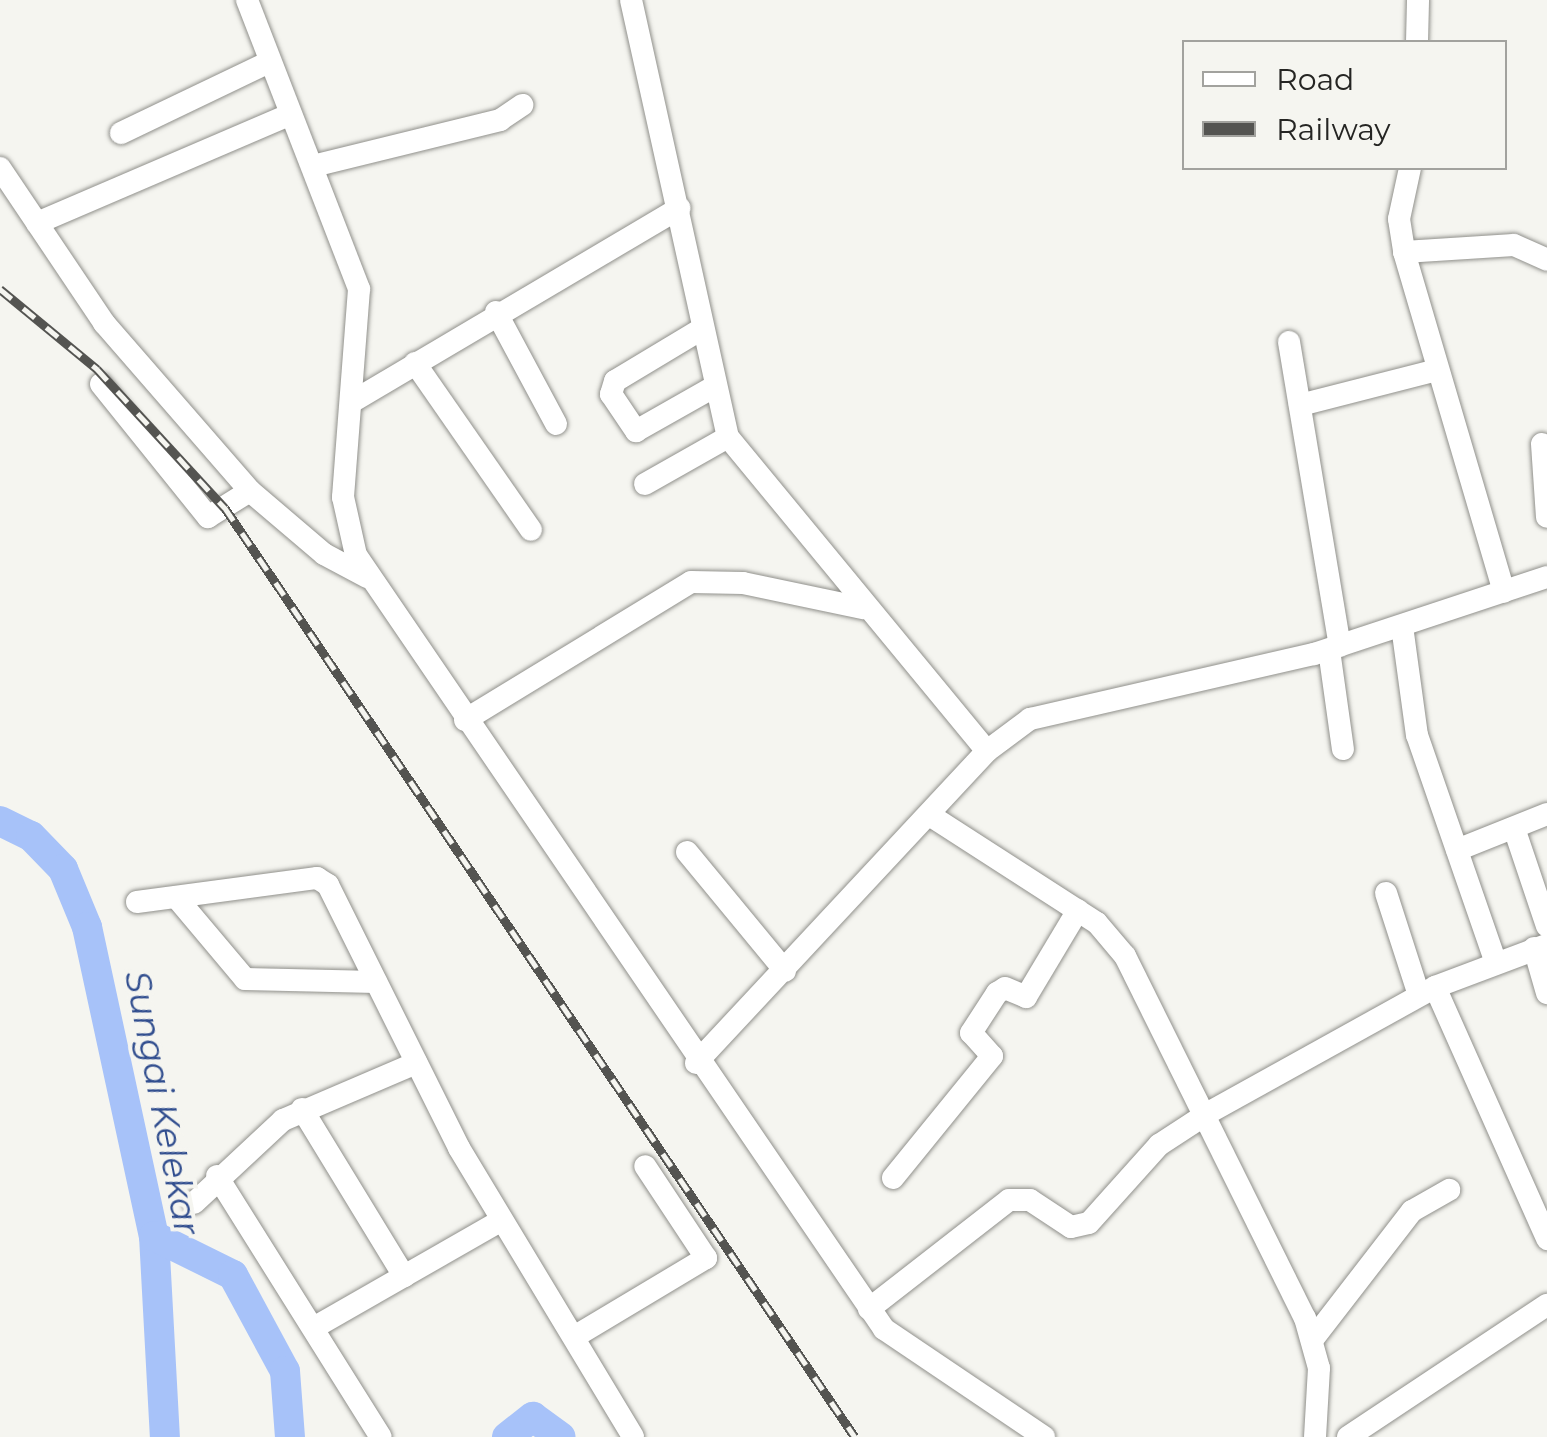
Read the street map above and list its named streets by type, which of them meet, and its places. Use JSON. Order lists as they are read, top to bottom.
{
  "water": ["Sungai Kelekar"],
  "legend": ["Road", "Railway"]
}
